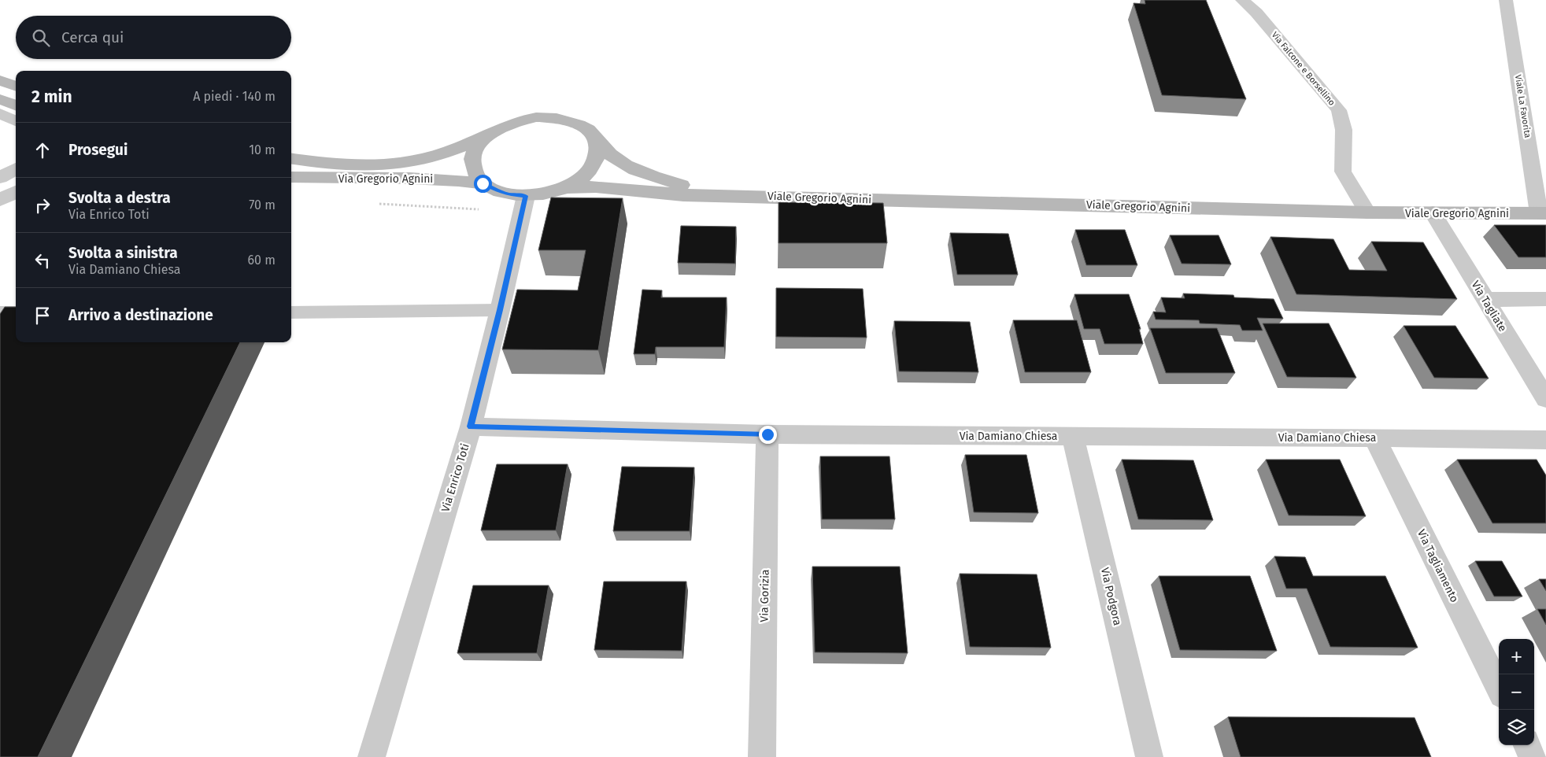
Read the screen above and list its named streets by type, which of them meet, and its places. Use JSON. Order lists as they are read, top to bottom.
{
  "streets": {
    "main road": ["Via Gregorio Agnini", "Viale Gregorio Agnini"],
    "street": [
      "Via Falcone e Borsellino",
      "Viale La Favorita",
      "Via Tagliate",
      "Via Damiano Chiesa",
      "Via Enrico Toti",
      "Via Tagliamento",
      "Via Gorizia",
      "Via Podgora"
    ]
  },
  "crossings": [
    ["Via Falcone e Borsellino", "Viale Gregorio Agnini"],
    ["Viale La Favorita", "Viale Gregorio Agnini"],
    ["Via Gregorio Agnini", "Viale Gregorio Agnini"],
    ["Via Gregorio Agnini", "Via Enrico Toti"],
    ["Viale Gregorio Agnini", "Via Tagliate"],
    ["Viale Gregorio Agnini", "Via Enrico Toti"],
    ["Via Damiano Chiesa", "Via Enrico Toti"],
    ["Via Damiano Chiesa", "Via Tagliamento"],
    ["Via Damiano Chiesa", "Via Gorizia"],
    ["Via Damiano Chiesa", "Via Podgora"]
  ],
  "page": {
    "search": "Cerca qui",
    "heading": ["2 min", "A piedi · 140 m"],
    "list": [
      ["Prosegui", "10 m"],
      ["Svolta a destra", "Via Enrico Toti", "70 m"],
      ["Svolta a sinistra", "Via Damiano Chiesa", "60 m"],
      "Arrivo a destinazione"
    ],
    "map_buttons": ["+", "−"]
  }
}
